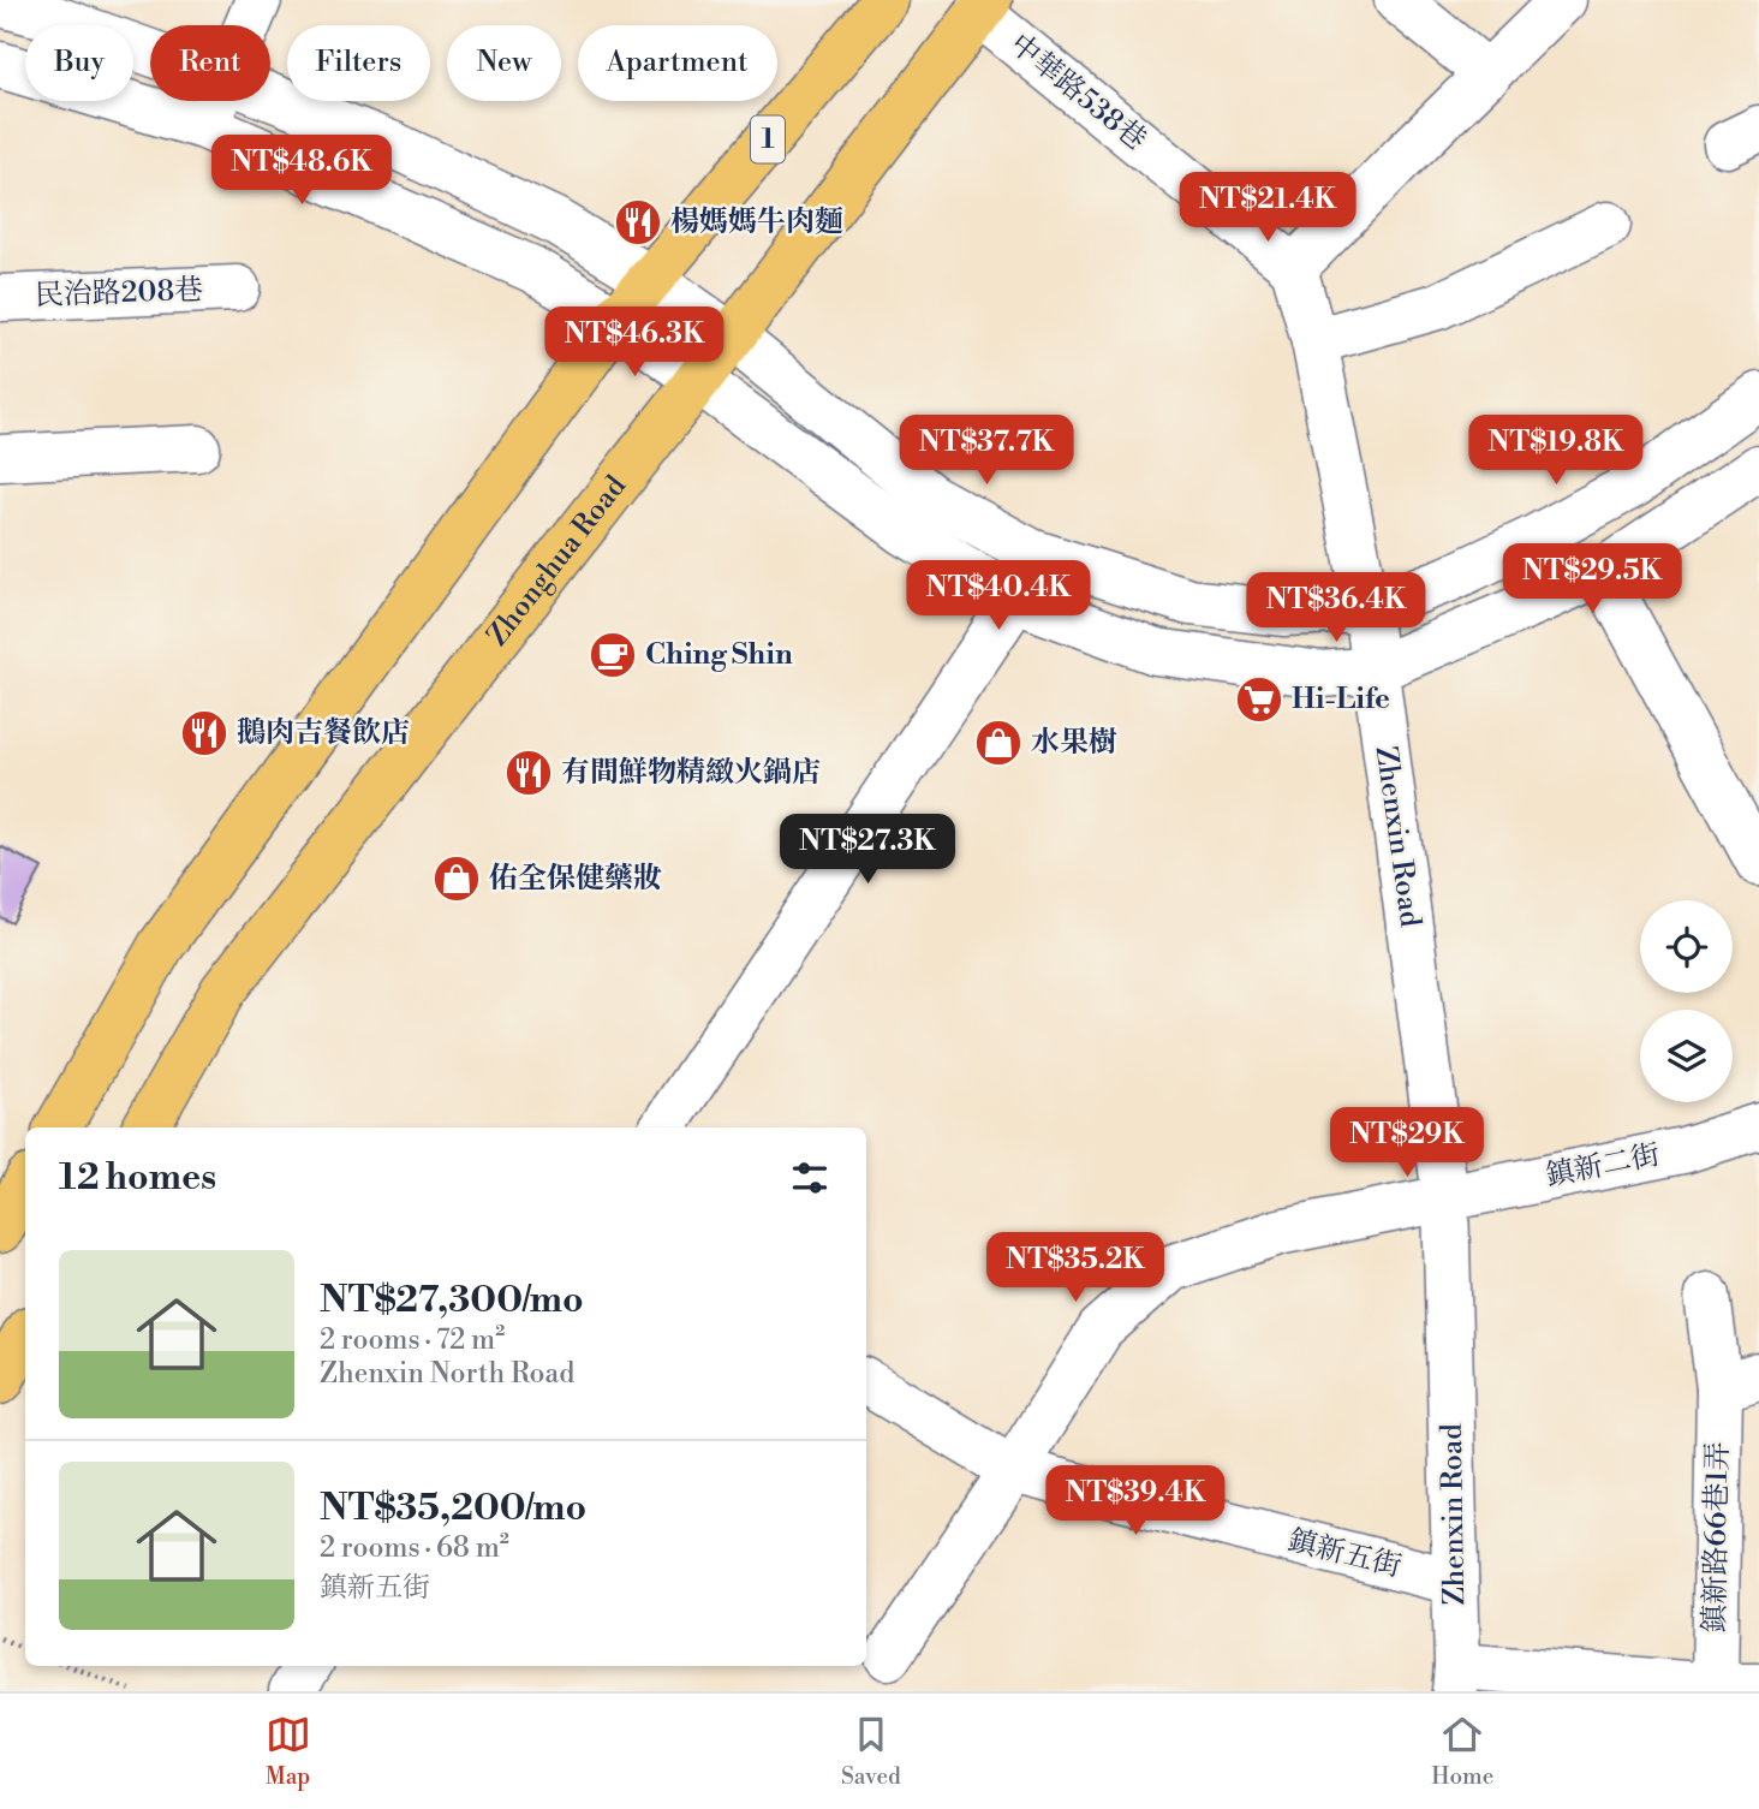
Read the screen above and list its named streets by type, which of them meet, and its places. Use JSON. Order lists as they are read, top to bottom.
{
  "streets": {
    "main road": ["1", "Zhonghua Road"],
    "street": [
      "中華路538巷",
      "民治路208巷",
      "Zhenxin Road",
      "鎮新二街",
      "鎮新路66巷1弄",
      "鎮新五街"
    ]
  },
  "crossings": [
    ["中華路538巷", "Zhonghua Road"],
    ["中華路538巷", "Zhenxin Road"],
    ["Zhenxin Road", "鎮新二街"],
    ["Zhenxin Road", "鎮新五街"],
    ["鎮新二街", "鎮新五街"]
  ],
  "places": {
    "restaurant": ["楊媽媽牛肉麵", "鵝肉吉餐飲店", "有間鮮物精緻火鍋店"],
    "cafe": ["Ching Shin"],
    "supermarket": ["Hi-Life"],
    "shop": ["水果樹", "佑全保健藥妝"]
  },
  "page": {
    "chip": [
      "Buy",
      "Rent",
      "Filters",
      "New",
      "Apartment"
    ],
    "price": [
      "NT$48.6K",
      "NT$21.4K",
      "NT$46.3K",
      "NT$37.7K",
      "NT$19.8K",
      "NT$29.5K",
      "NT$40.4K",
      "NT$36.4K",
      "NT$27.3K",
      "NT$29K",
      "NT$35.2K",
      "NT$39.4K"
    ],
    "heading": "12 homes",
    "list": [
      {
        "name": "NT$27,300/mo",
        "note": "2 rooms · 72 m² · Zhenxin North Road"
      },
      {
        "name": "NT$35,200/mo",
        "note": "2 rooms · 68 m² · 鎮新五街"
      }
    ],
    "tabs": ["Map", "Saved", "Home"]
  }
}
